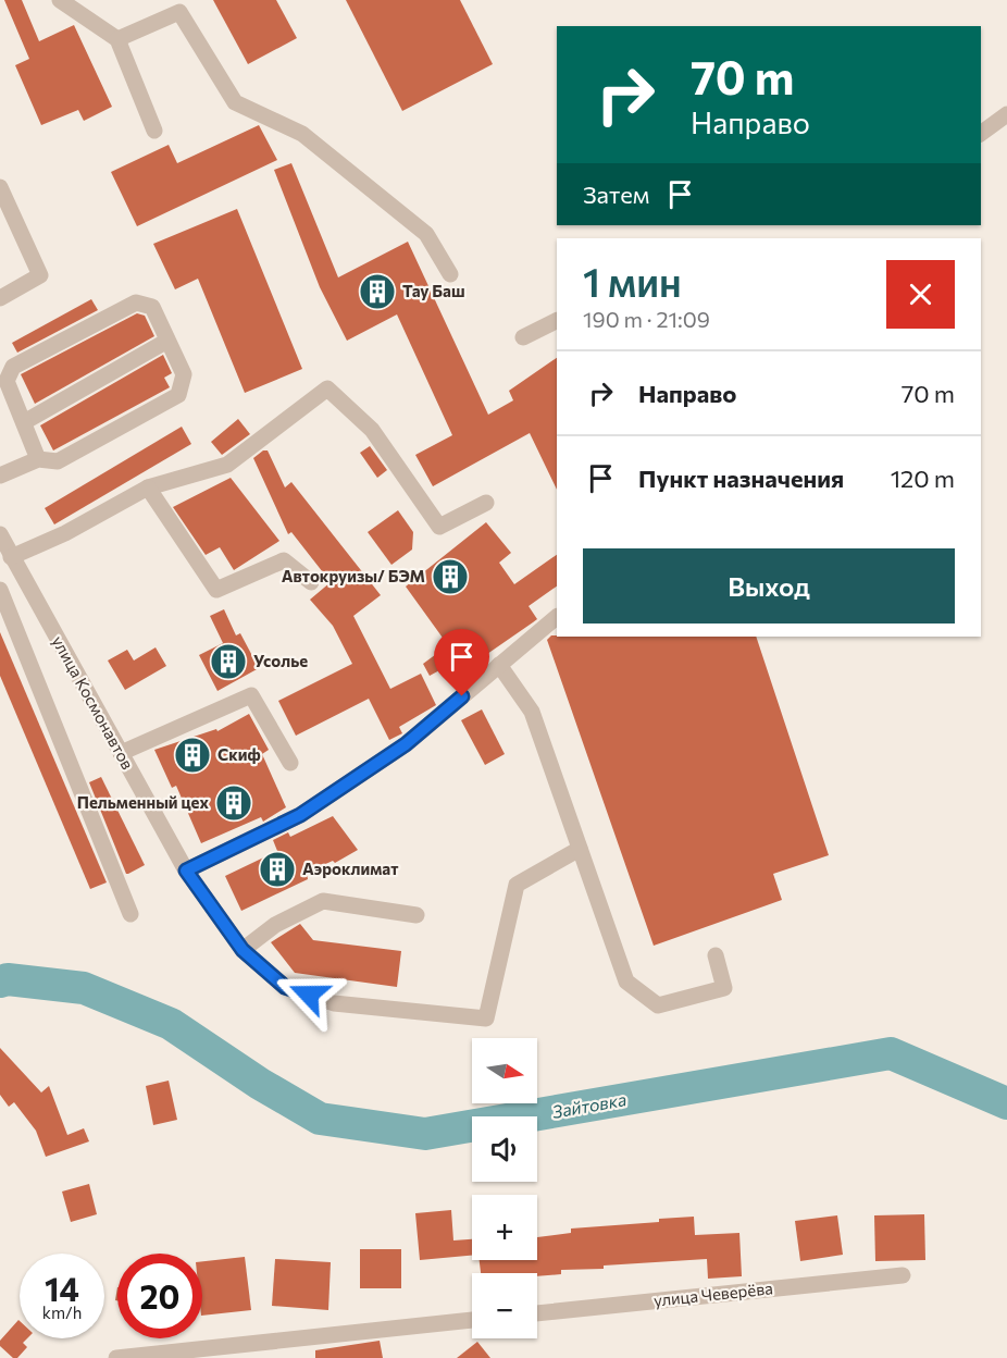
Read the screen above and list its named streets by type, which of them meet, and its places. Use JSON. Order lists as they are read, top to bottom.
{
  "streets": {
    "street": ["улица Космонавтов", "улица Чеверёва"]
  },
  "water": ["Зайтовка"],
  "places": {
    "building": [
      "Тау Баш",
      "Автокруизы/ БЭМ",
      "Усолье",
      "Скиф",
      "Пельменный цех",
      "Аэроклимат"
    ]
  },
  "north": "right",
  "page": {
    "turn": ["70 m", "Направо"],
    "then": "Затем",
    "heading": ["1 мин", "190 m · 21:09"],
    "list": [
      {
        "name": "Направо",
        "value": "70 m"
      },
      {
        "name": "Пункт назначения",
        "value": "120 m"
      }
    ],
    "buttons": "Выход",
    "map_buttons": ["+", "−"],
    "speed": "14 km/h",
    "limit": "20"
  }
}
